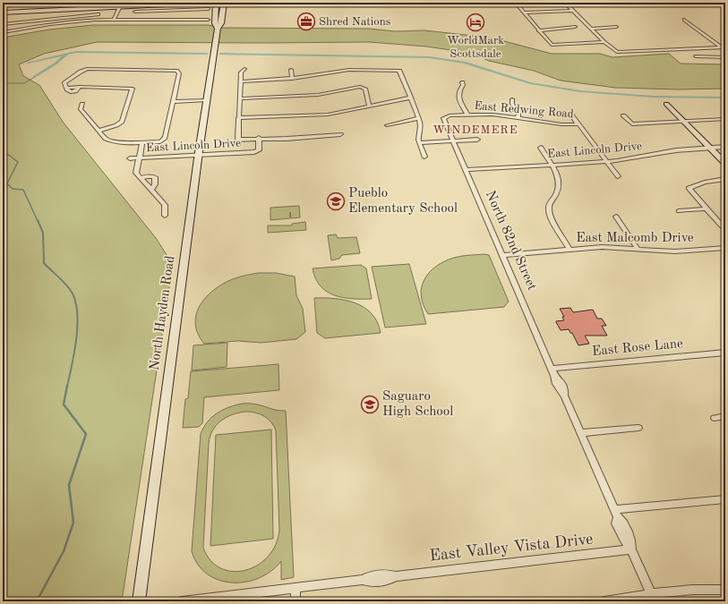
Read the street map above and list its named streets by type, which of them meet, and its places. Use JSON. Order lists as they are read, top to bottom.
{
  "streets": {
    "main road": ["North Hayden Road"],
    "street": [
      "East Redwing Road",
      "East Lincoln Drive",
      "East Malcomb Drive",
      "North 82nd Street",
      "East Rose Lane",
      "East Valley Vista Drive"
    ]
  },
  "crossings": [
    ["East Redwing Road", "North 82nd Street"],
    ["East Lincoln Drive", "North 82nd Street"],
    ["East Lincoln Drive", "North Hayden Road"],
    ["East Malcomb Drive", "North 82nd Street"],
    ["North 82nd Street", "East Rose Lane"],
    ["North 82nd Street", "East Valley Vista Drive"]
  ],
  "districts": ["WINDEMERE"],
  "places": {
    "office": ["Shred Nations"],
    "hotel": ["WorldMark Scottsdale"],
    "school or university": ["Pueblo Elementary School", "Saguaro High School"]
  }
}
